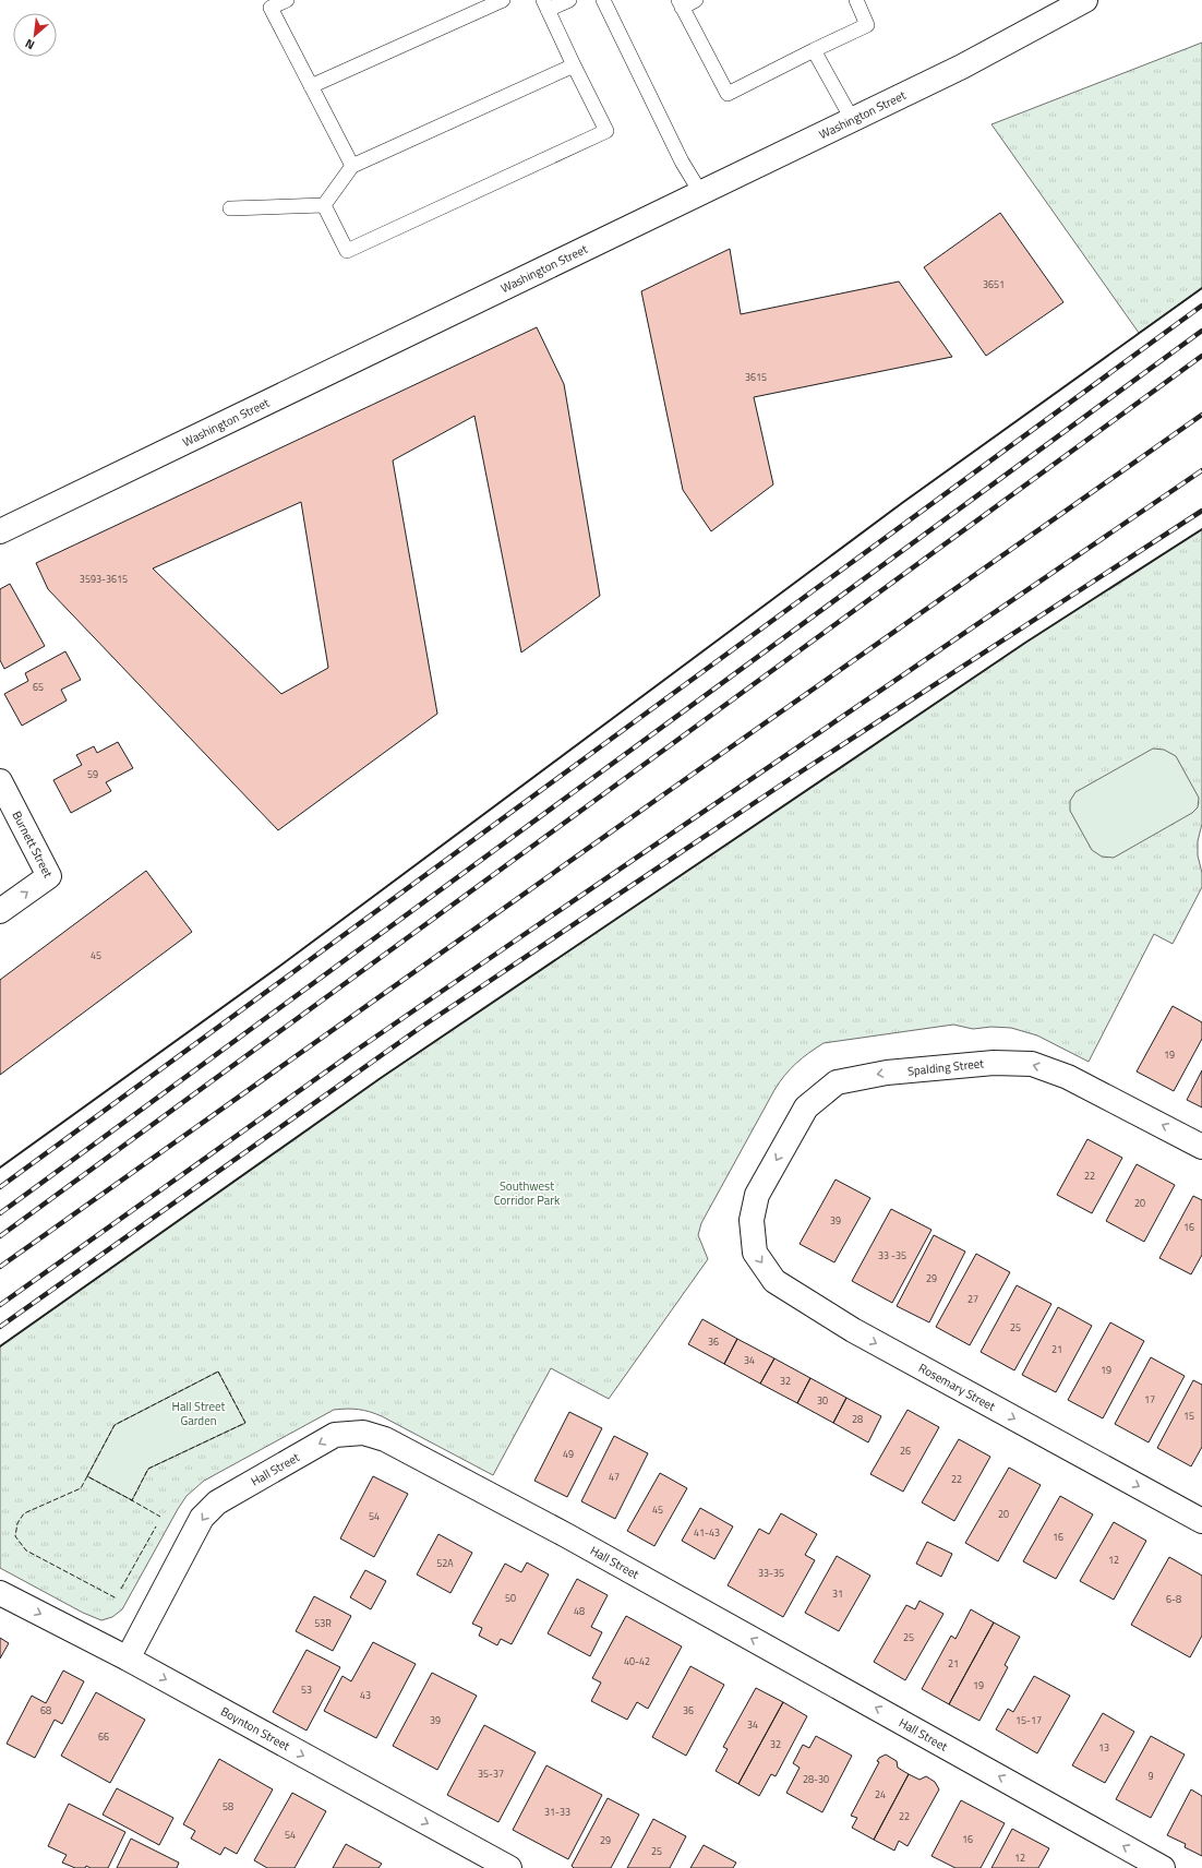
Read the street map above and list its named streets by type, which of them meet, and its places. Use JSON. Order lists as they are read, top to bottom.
{
  "streets": {
    "street": [
      "Washington Street",
      "Burnett Street",
      "Spalding Street",
      "Rosemary Street",
      "Hall Street",
      "Boynton Street"
    ]
  },
  "crossings": [
    ["Spalding Street", "Rosemary Street"],
    ["Hall Street", "Boynton Street"]
  ],
  "one_way": [
    "Spalding Street",
    "Rosemary Street",
    "Hall Street",
    "Boynton Street"
  ],
  "parks": ["Southwest Corridor Park", "Hall Street Garden"],
  "house_numbers": [
    "3651",
    "3615",
    "3593-3615",
    "65",
    "59",
    "45",
    "19",
    "22",
    "20",
    "39",
    "16",
    "33 -35",
    "29",
    "27",
    "25",
    "36",
    "21",
    "34",
    "19",
    "32",
    "17",
    "30",
    "15",
    "28",
    "26",
    "49",
    "47",
    "22",
    "45",
    "20",
    "54",
    "41-43",
    "16",
    "12",
    "52A",
    "33-35",
    "31",
    "50",
    "6-8",
    "48",
    "53R",
    "25",
    "40-42",
    "21",
    "19",
    "53",
    "43",
    "68",
    "36",
    "39",
    "15-17",
    "34",
    "66",
    "32",
    "13",
    "35-37",
    "9",
    "28-30",
    "24",
    "58",
    "31-33",
    "22",
    "54",
    "16",
    "29",
    "25",
    "12"
  ],
  "north": "bottom left"
}
